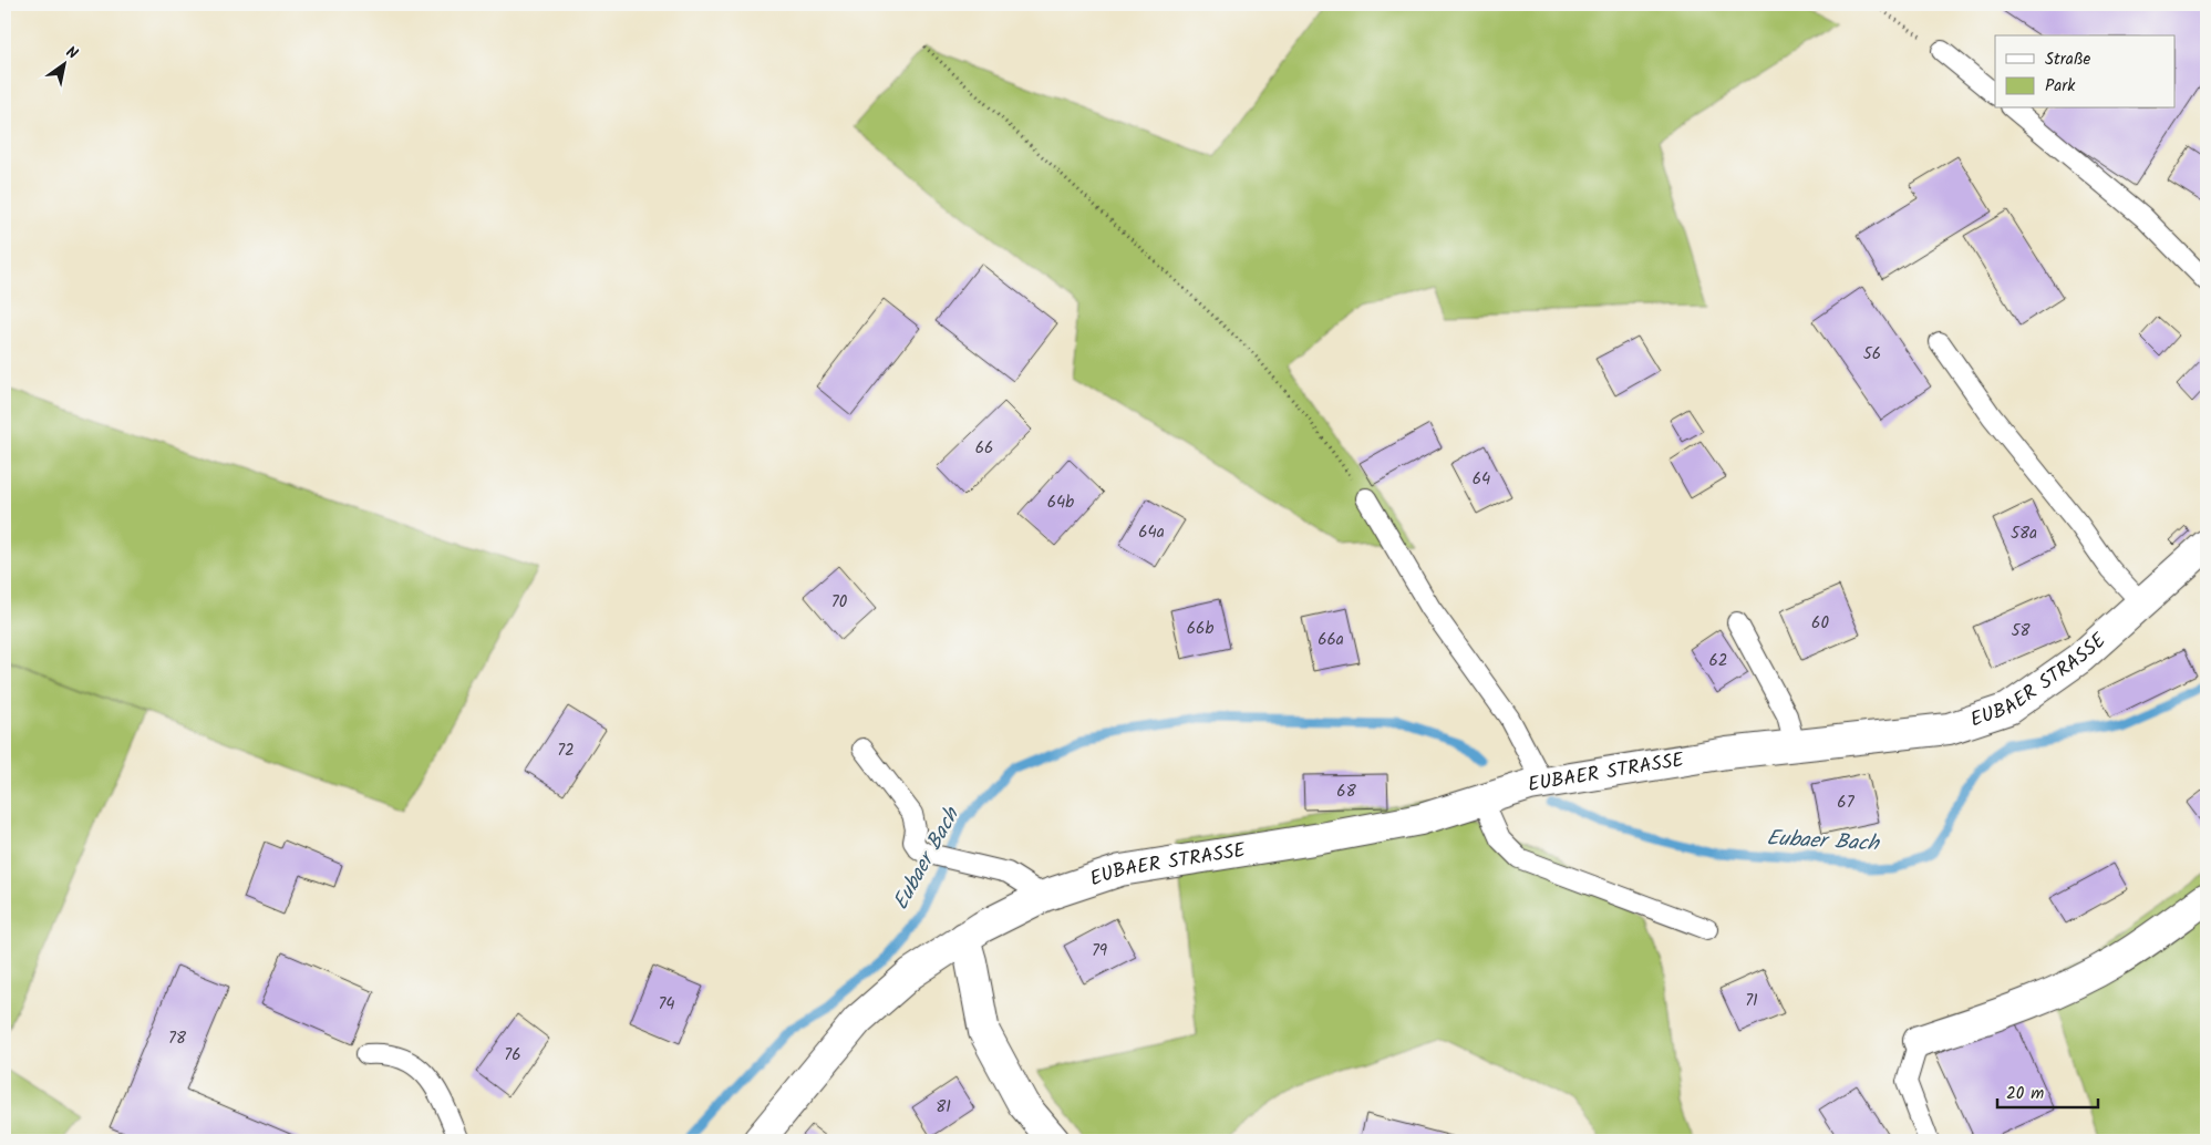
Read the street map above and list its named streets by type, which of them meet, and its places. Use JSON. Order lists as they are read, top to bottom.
{
  "streets": {
    "street": ["EUBAER STRASSE"]
  },
  "water": ["Eubaer Bach"],
  "house_numbers": [
    "56",
    "66",
    "64",
    "64b",
    "64a",
    "58a",
    "70",
    "60",
    "66b",
    "58",
    "66a",
    "62",
    "72",
    "68",
    "67",
    "79",
    "71",
    "74",
    "78",
    "76",
    "81"
  ],
  "legend": ["Straße", "Park"],
  "scale_bar": "20 m",
  "north": "top right"
}
